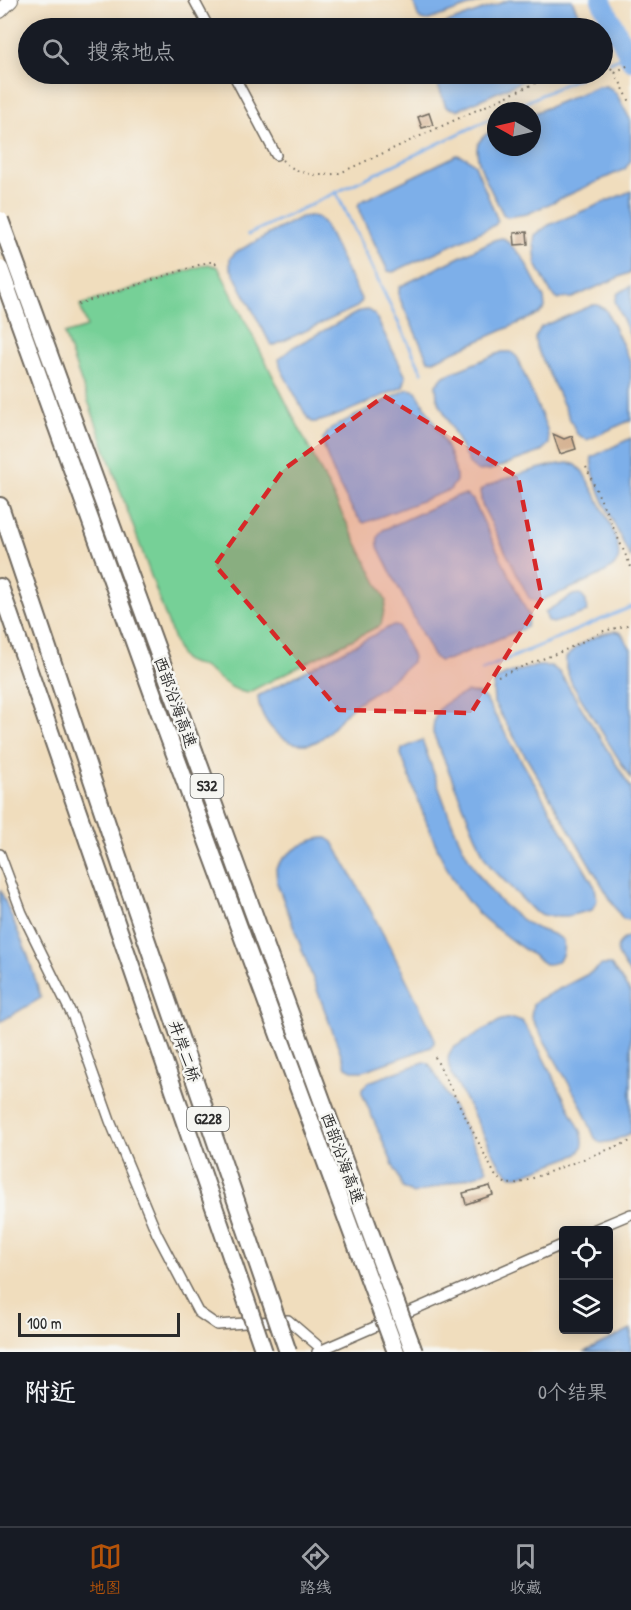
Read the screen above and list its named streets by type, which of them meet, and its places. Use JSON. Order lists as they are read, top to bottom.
{
  "streets": {
    "highway": [
      "西部沿海高速",
      "S32",
      "井岸二桥",
      "G228"
    ]
  },
  "scale_bar": "100 m",
  "north": "left",
  "page": {
    "search": "搜索地点",
    "scale": "100 m",
    "heading": ["附近", "0个结果"],
    "nav": ["地图", "路线", "收藏"]
  }
}
